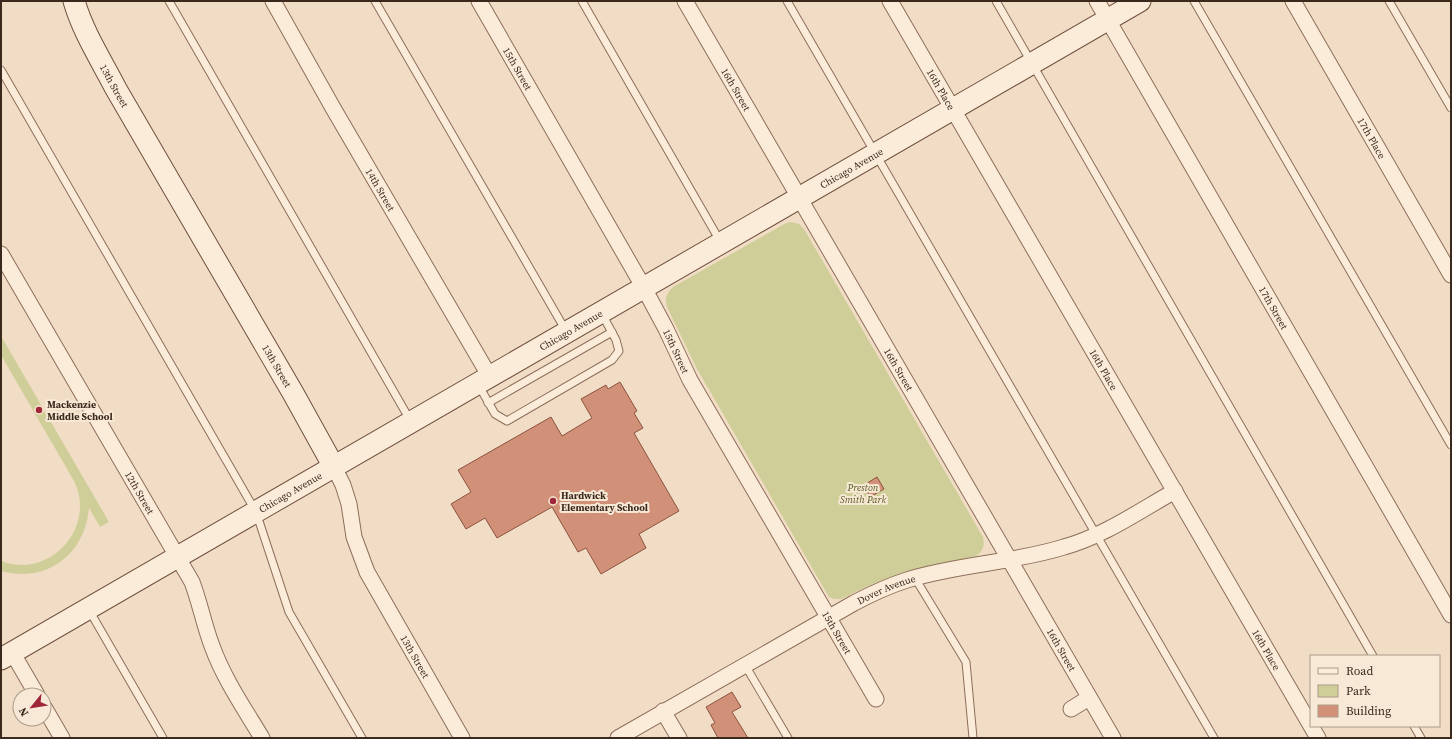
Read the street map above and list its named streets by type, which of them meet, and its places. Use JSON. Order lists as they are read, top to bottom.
{
  "streets": {
    "street": [
      "15th Street",
      "13th Street",
      "16th Street",
      "16th Place",
      "17th Place",
      "Chicago Avenue",
      "14th Street",
      "17th Street",
      "12th Street",
      "Dover Avenue"
    ]
  },
  "crossings": [
    ["15th Street", "Chicago Avenue"],
    ["15th Street", "Dover Avenue"],
    ["13th Street", "Chicago Avenue"],
    ["16th Street", "Chicago Avenue"],
    ["16th Street", "Dover Avenue"],
    ["16th Place", "Chicago Avenue"],
    ["16th Place", "Dover Avenue"],
    ["Chicago Avenue", "14th Street"],
    ["Chicago Avenue", "17th Street"],
    ["Chicago Avenue", "12th Street"]
  ],
  "parks": ["Preston Smith Park"],
  "places": ["Mackenzie Middle School", "Hardwick Elementary School"],
  "legend": ["Road", "Park", "Building"],
  "north": "bottom left"
}
